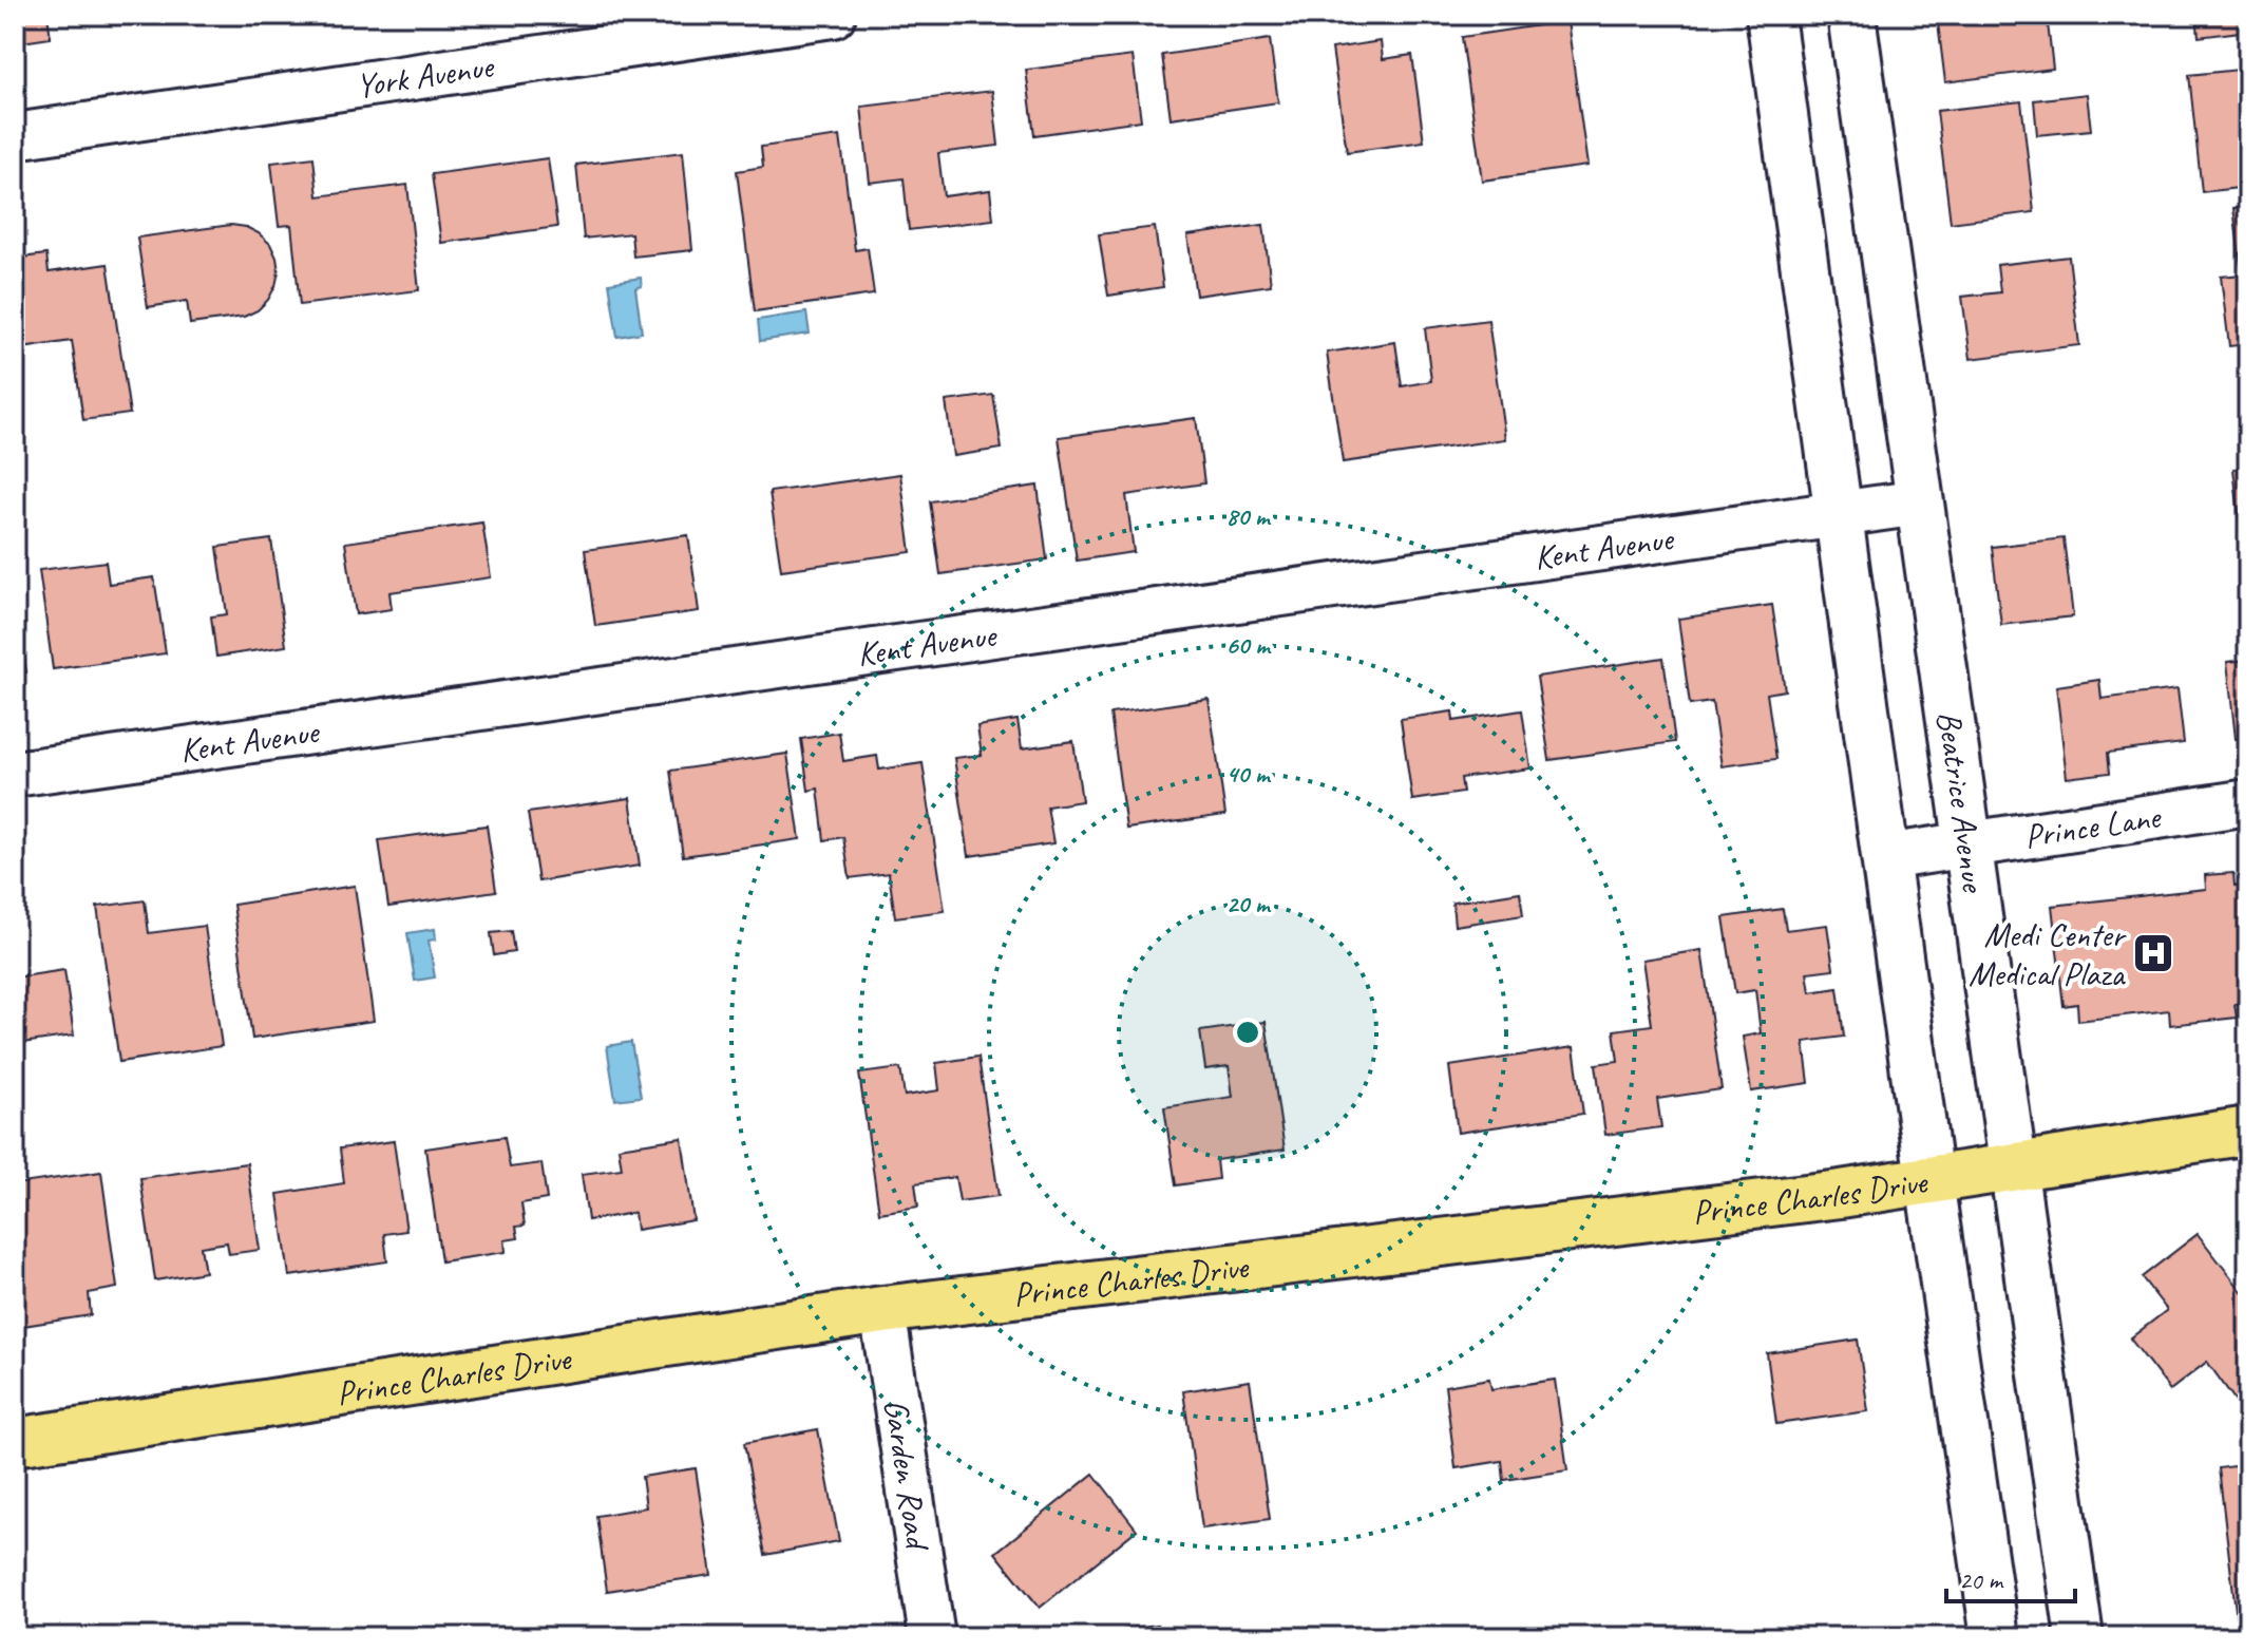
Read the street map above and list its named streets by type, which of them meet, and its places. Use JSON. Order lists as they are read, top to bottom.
{
  "streets": {
    "highway": ["Prince Charles Drive"],
    "street": [
      "York Avenue",
      "Kent Avenue",
      "Beatrice Avenue",
      "Prince Lane",
      "Garden Road"
    ]
  },
  "crossings": [
    ["Kent Avenue", "Beatrice Avenue"],
    ["Beatrice Avenue", "Prince Lane"],
    ["Beatrice Avenue", "Prince Charles Drive"],
    ["Prince Charles Drive", "Garden Road"]
  ],
  "places": {
    "hospital": ["Medi Center Medical Plaza"]
  },
  "scale_bar": "20 m",
  "rings": [
    "80 m",
    "60 m",
    "40 m",
    "20 m"
  ]
}
